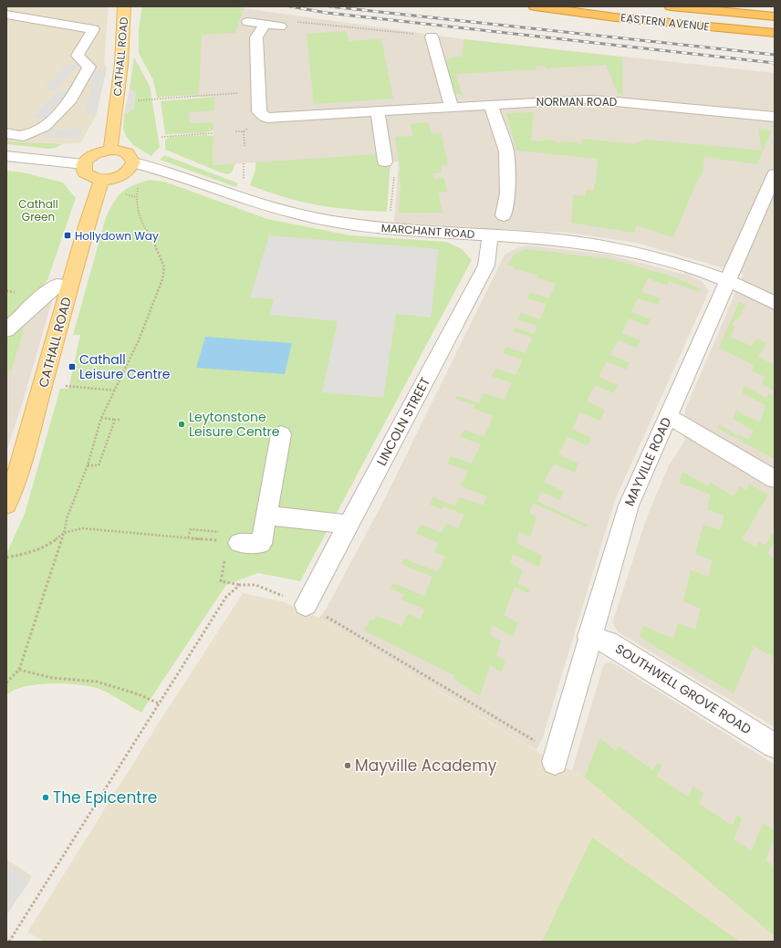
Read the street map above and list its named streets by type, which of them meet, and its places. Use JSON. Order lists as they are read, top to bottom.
{
  "streets": {
    "highway": ["EASTERN AVENUE"],
    "main road": ["CATHALL ROAD"],
    "street": [
      "NORMAN ROAD",
      "MARCHANT ROAD",
      "LINCOLN STREET",
      "MAYVILLE ROAD",
      "SOUTHWELL GROVE ROAD"
    ]
  },
  "crossings": [
    ["CATHALL ROAD", "MARCHANT ROAD"],
    ["MARCHANT ROAD", "LINCOLN STREET"],
    ["MARCHANT ROAD", "MAYVILLE ROAD"],
    ["MAYVILLE ROAD", "SOUTHWELL GROVE ROAD"]
  ],
  "parks": ["Cathall Green"],
  "places": {
    "transit": ["Hollydown Way", "Cathall Leisure Centre"],
    "other": ["Leytonstone Leisure Centre", "Mayville Academy", "The Epicentre"]
  }
}
